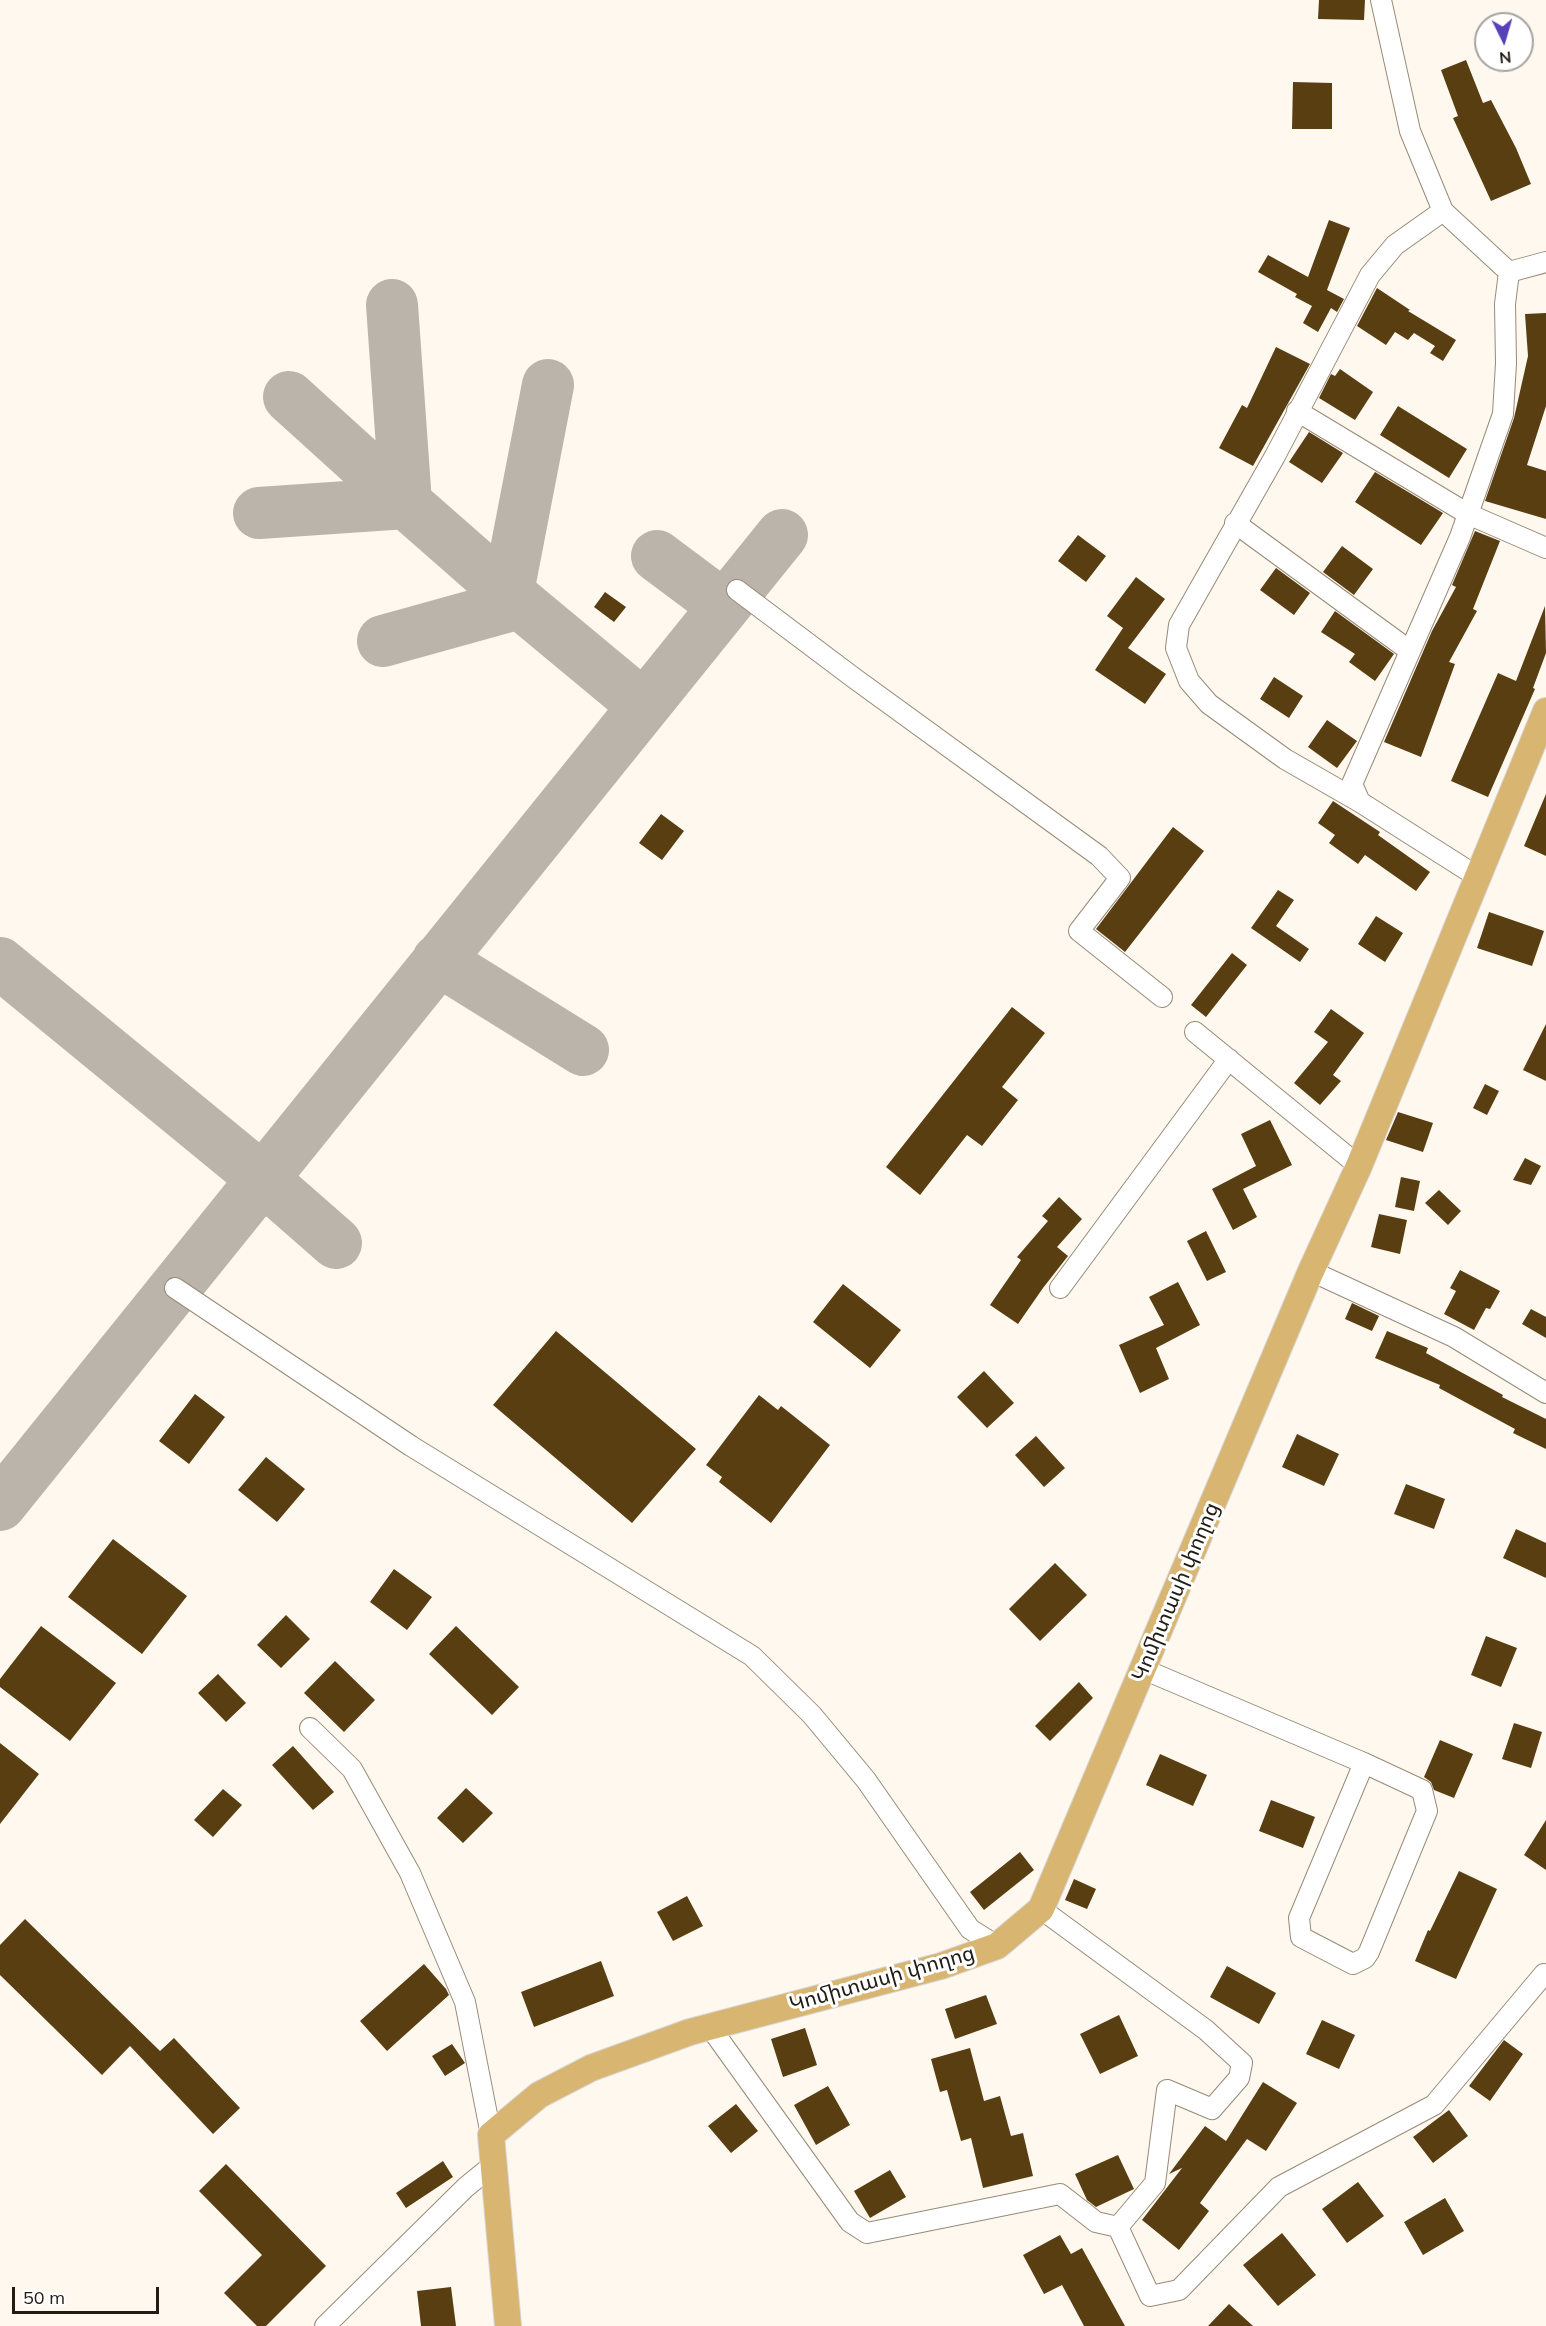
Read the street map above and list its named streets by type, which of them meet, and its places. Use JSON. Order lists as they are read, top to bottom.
{
  "streets": {
    "main road": ["Կոմիտասի փողոց"]
  },
  "scale_bar": "50 m",
  "north": "bottom"
}
